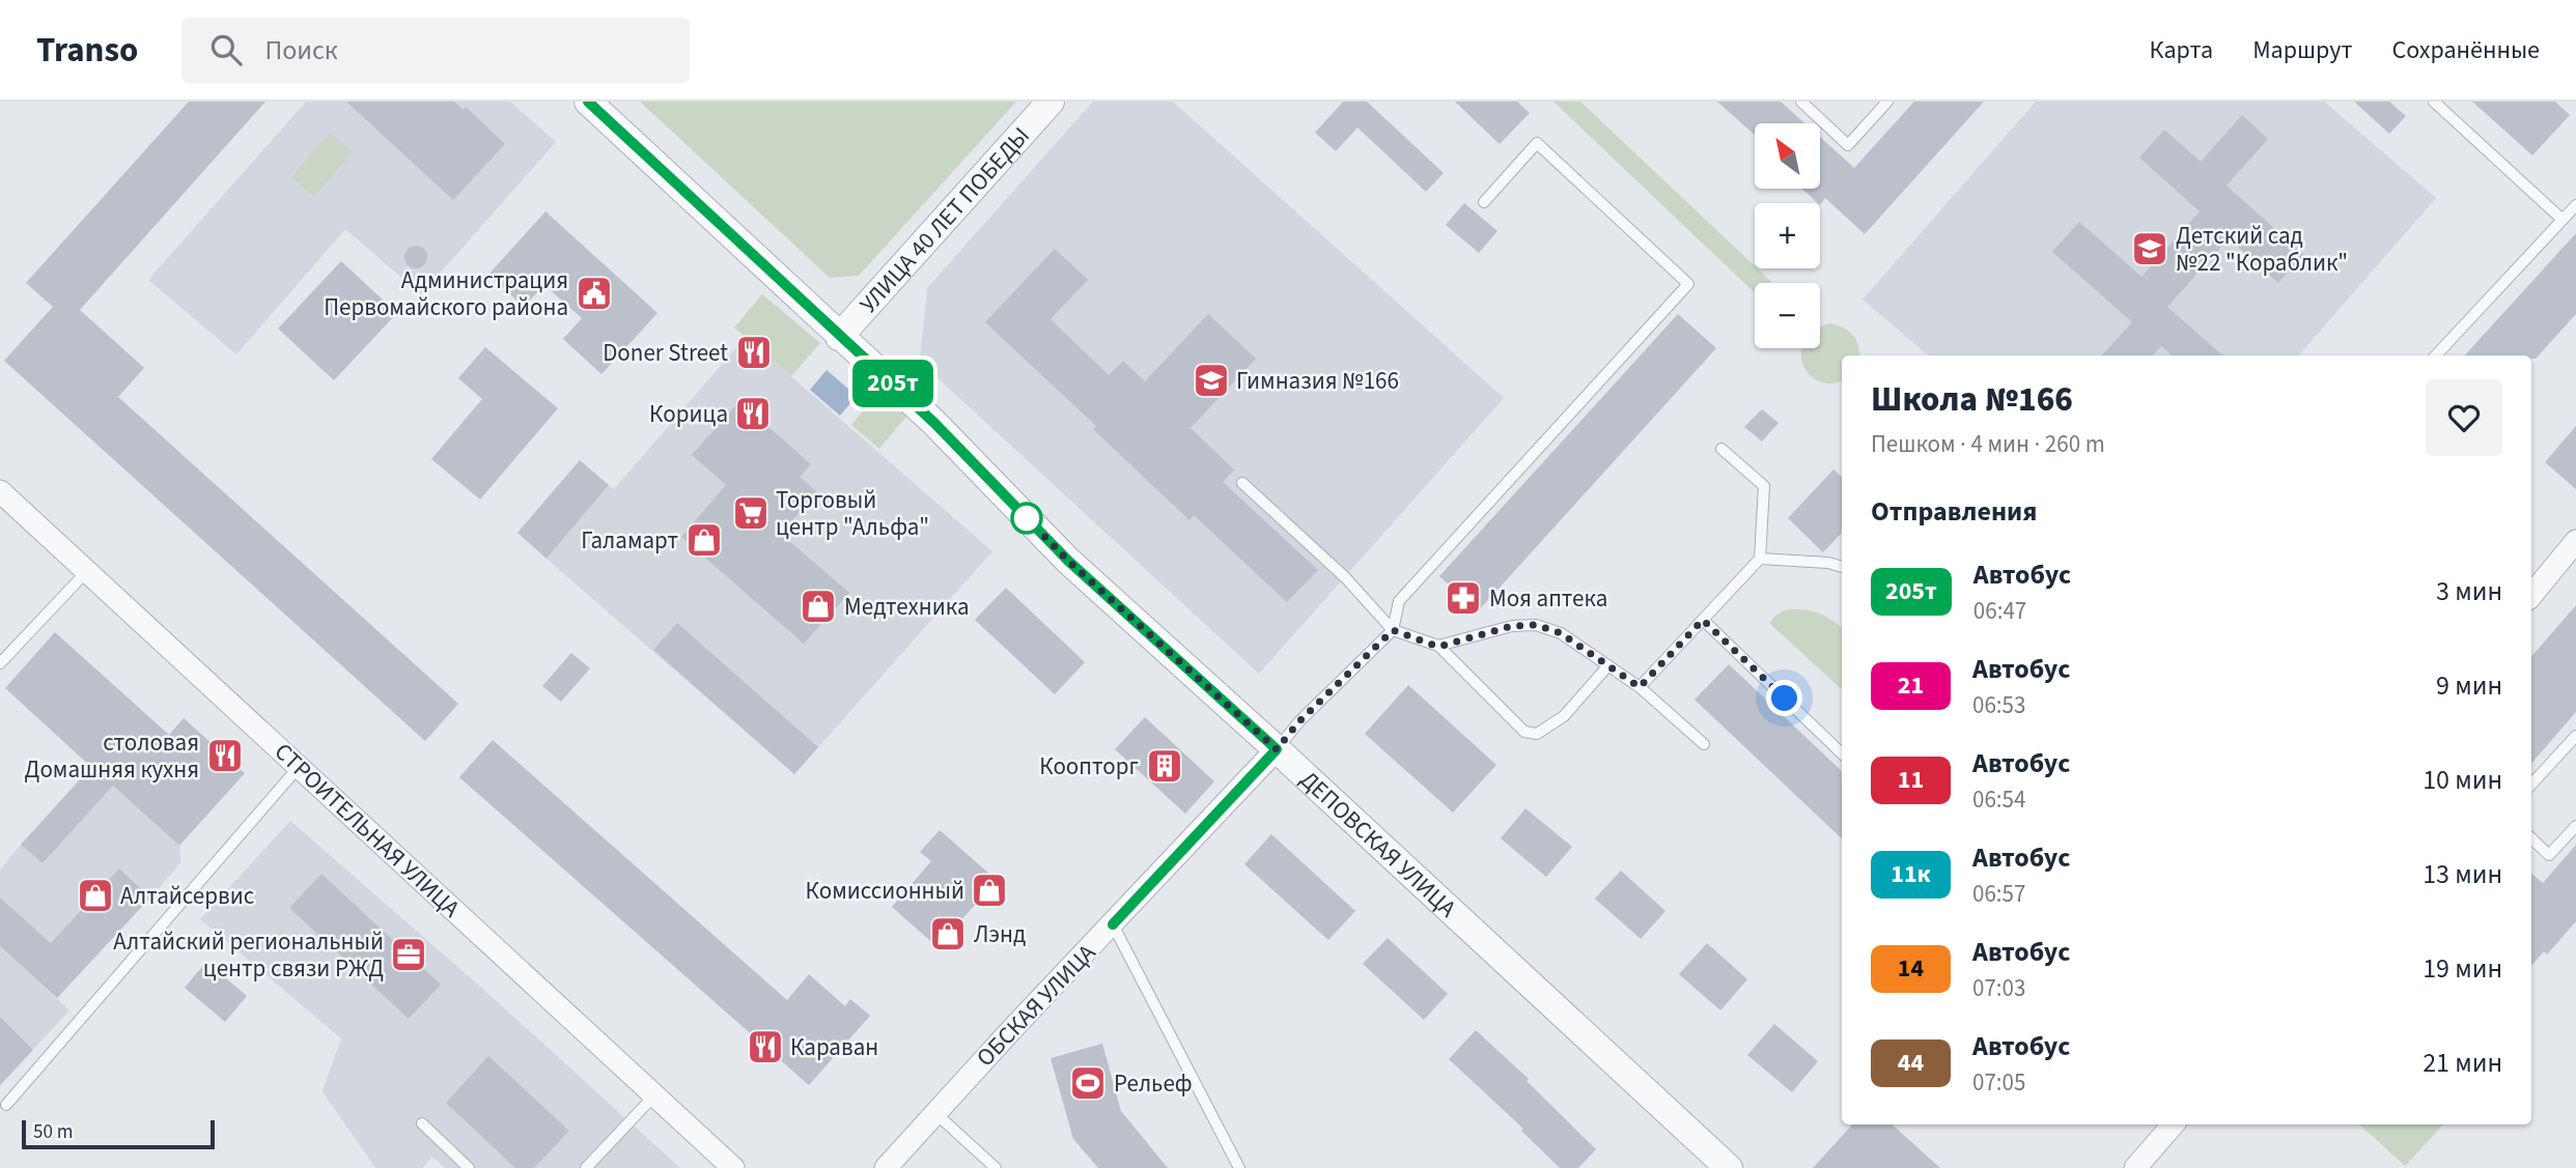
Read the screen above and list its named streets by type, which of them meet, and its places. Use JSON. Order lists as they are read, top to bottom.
{
  "streets": {
    "street": [
      "УЛИЦА 40 ЛЕТ ПОБЕДЫ",
      "СТРОИТЕЛЬНАЯ УЛИЦА",
      "ДЕПОВСКАЯ УЛИЦА",
      "ОБСКАЯ УЛИЦА"
    ]
  },
  "crossings": [
    ["УЛИЦА 40 ЛЕТ ПОБЕДЫ", "ДЕПОВСКАЯ УЛИЦА"],
    ["ДЕПОВСКАЯ УЛИЦА", "ОБСКАЯ УЛИЦА"]
  ],
  "places": {
    "school or university": ["Детский сад №22 \"Кораблик\"", "Гимназия №166"],
    "public building": ["Администрация Первомайского района"],
    "restaurant": [
      "Doner Street",
      "Корица",
      "столовая Домашняя кухня",
      "Караван"
    ],
    "supermarket": ["Торговый центр \"Альфа\""],
    "shop": [
      "Галамарт",
      "Медтехника",
      "Комиссионный",
      "Алтайсервис",
      "Лэнд"
    ],
    "pharmacy": ["Моя аптека"],
    "building": ["Коопторг"],
    "office": ["Алтайский региональный центр связи РЖД"],
    "sports": ["Рельеф"]
  },
  "lines": ["bus line 205т"],
  "scale_bar": "50 m",
  "north": "top left",
  "page": {
    "header": "Transo",
    "search": "Поиск",
    "nav": ["Карта", "Маршрут", "Сохранённые"],
    "on_map": "205т",
    "map_buttons": ["+", "−"],
    "heading": [
      ["Школа №166", "Пешком · 4 мин · 260 m"],
      "Отправления"
    ],
    "list": [
      {
        "mark": "205т",
        "name": "Автобус",
        "note": "06:47",
        "value": "3 мин"
      },
      {
        "mark": "21",
        "name": "Автобус",
        "note": "06:53",
        "value": "9 мин"
      },
      {
        "mark": "11",
        "name": "Автобус",
        "note": "06:54",
        "value": "10 мин"
      },
      {
        "mark": "11к",
        "name": "Автобус",
        "note": "06:57",
        "value": "13 мин"
      },
      {
        "mark": "14",
        "name": "Автобус",
        "note": "07:03",
        "value": "19 мин"
      },
      {
        "mark": "44",
        "name": "Автобус",
        "note": "07:05",
        "value": "21 мин"
      }
    ],
    "scale": "50 m"
  }
}
